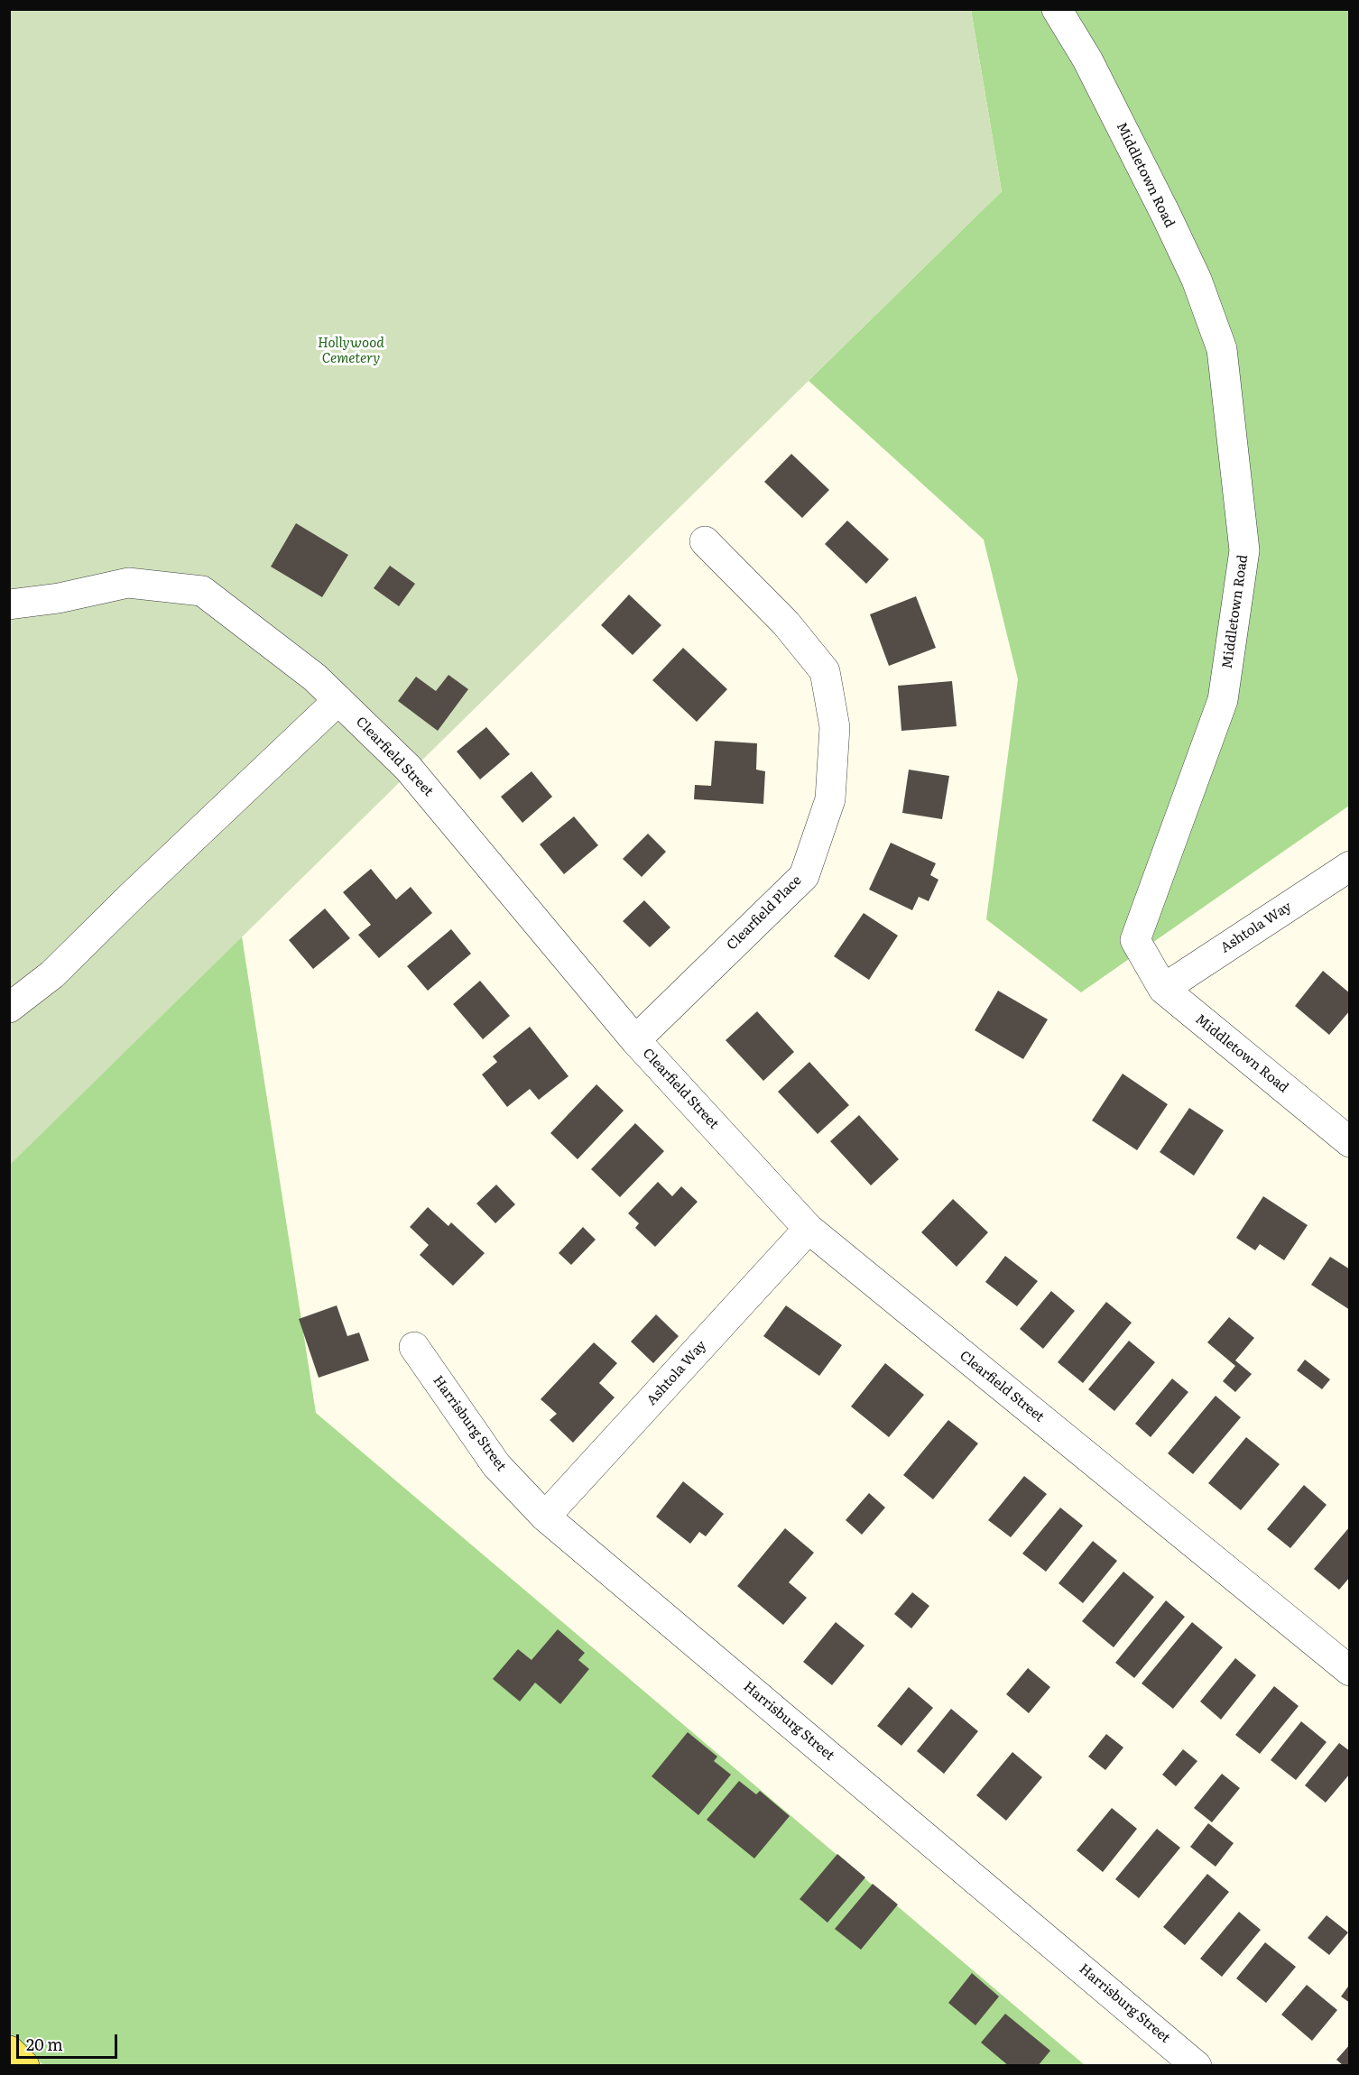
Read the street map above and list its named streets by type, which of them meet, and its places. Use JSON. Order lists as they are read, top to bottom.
{
  "streets": {
    "street": [
      "Middletown Road",
      "Clearfield Street",
      "Clearfield Place",
      "Ashtola Way",
      "Harrisburg Street"
    ]
  },
  "crossings": [
    ["Middletown Road", "Ashtola Way"],
    ["Clearfield Street", "Clearfield Place"],
    ["Clearfield Street", "Ashtola Way"],
    ["Ashtola Way", "Harrisburg Street"]
  ],
  "parks": ["Hollywood Cemetery"],
  "scale_bar": "20 m"
}
